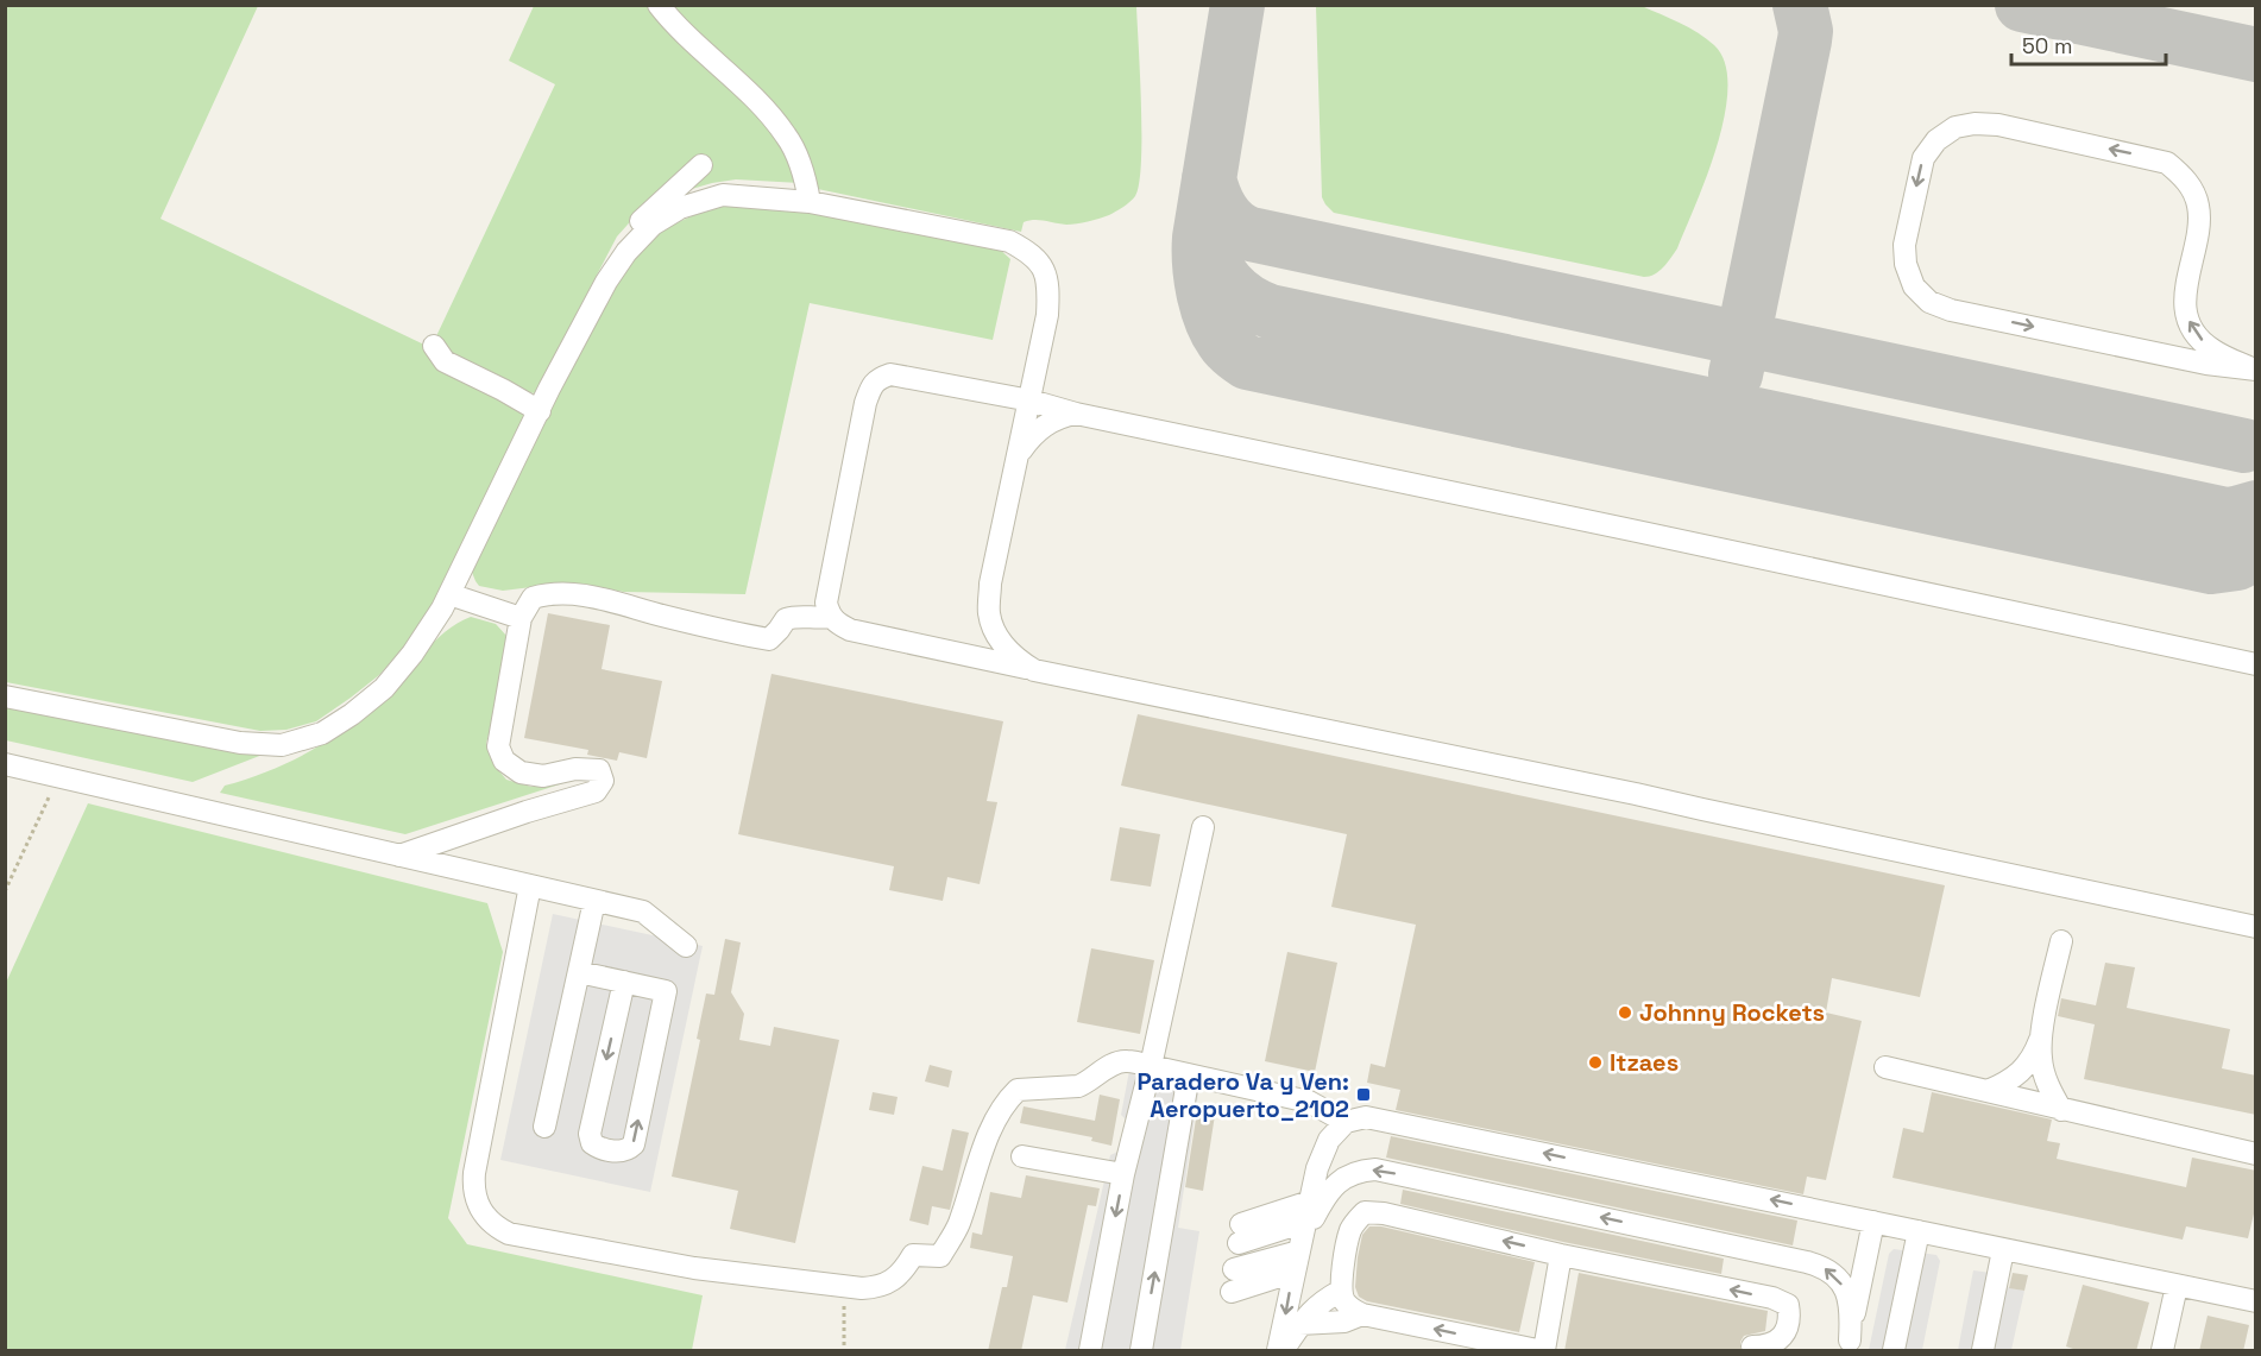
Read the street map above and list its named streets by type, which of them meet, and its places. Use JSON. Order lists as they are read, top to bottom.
{
  "places": {
    "other": ["Johnny Rockets", "Itzaes"],
    "transit": ["Paradero Va y Ven: Aeropuerto_2102"]
  },
  "scale_bar": "50 m"
}
